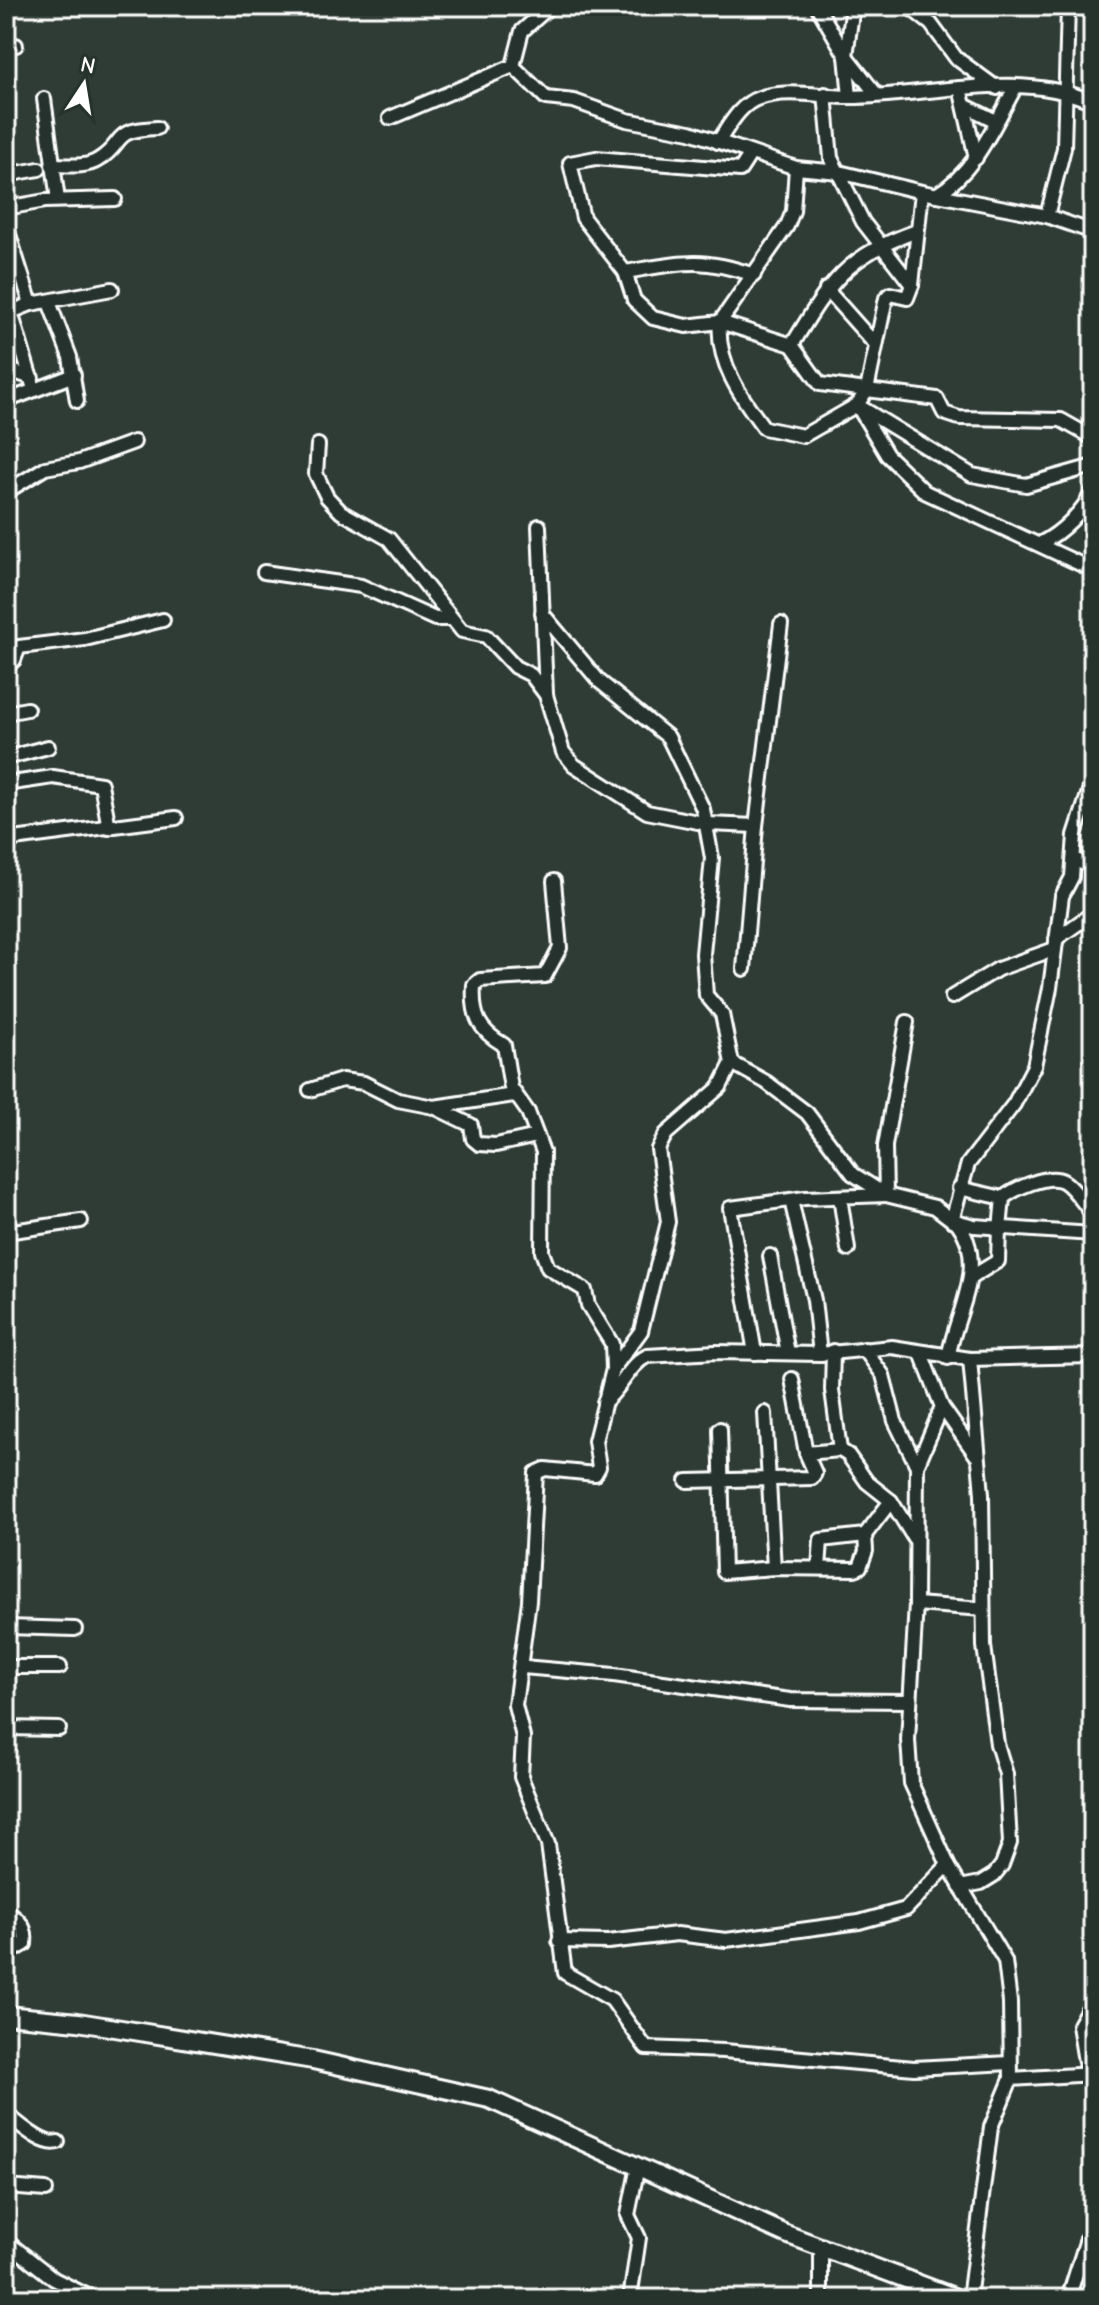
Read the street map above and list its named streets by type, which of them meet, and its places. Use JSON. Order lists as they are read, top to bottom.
{
  "north": "top"
}
